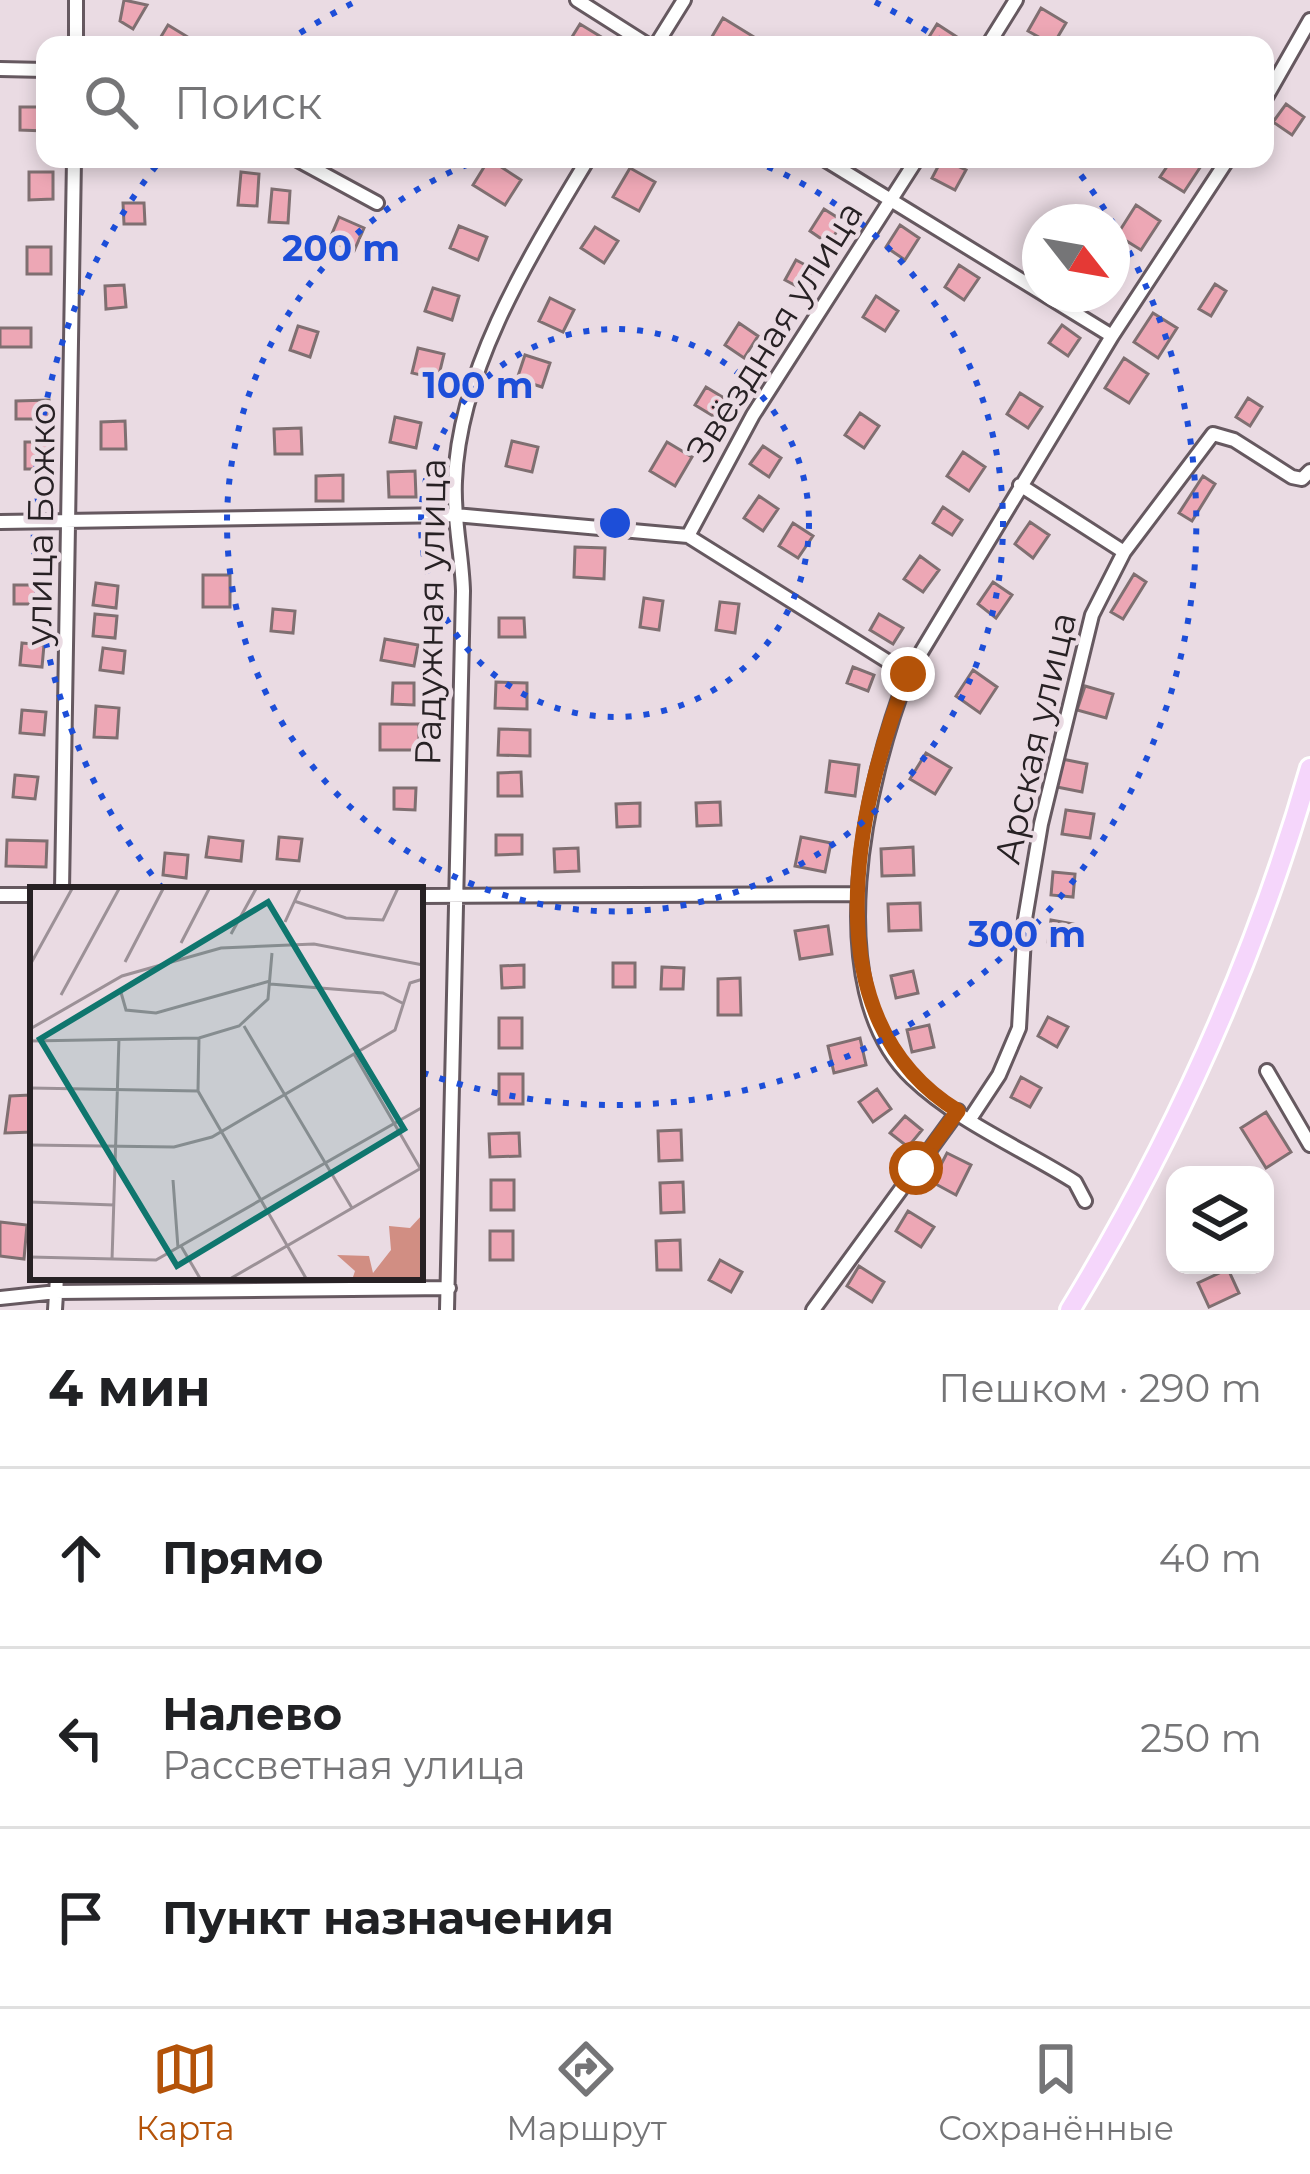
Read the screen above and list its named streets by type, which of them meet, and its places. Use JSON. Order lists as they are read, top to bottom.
{
  "streets": {
    "street": [
      "Звёздная улица",
      "улица Божко",
      "Радужная улица",
      "Арская улица"
    ]
  },
  "north": "bottom right",
  "page": {
    "search": "Поиск",
    "heading": ["4 мин", "Пешком · 290 m"],
    "list": [
      ["Прямо", "40 m"],
      ["Налево", "Рассветная улица", "250 m"],
      "Пункт назначения"
    ],
    "nav": ["Карта", "Маршрут", "Сохранённые"]
  },
  "rings": ["200 m", "100 m", "300 m"]
}
